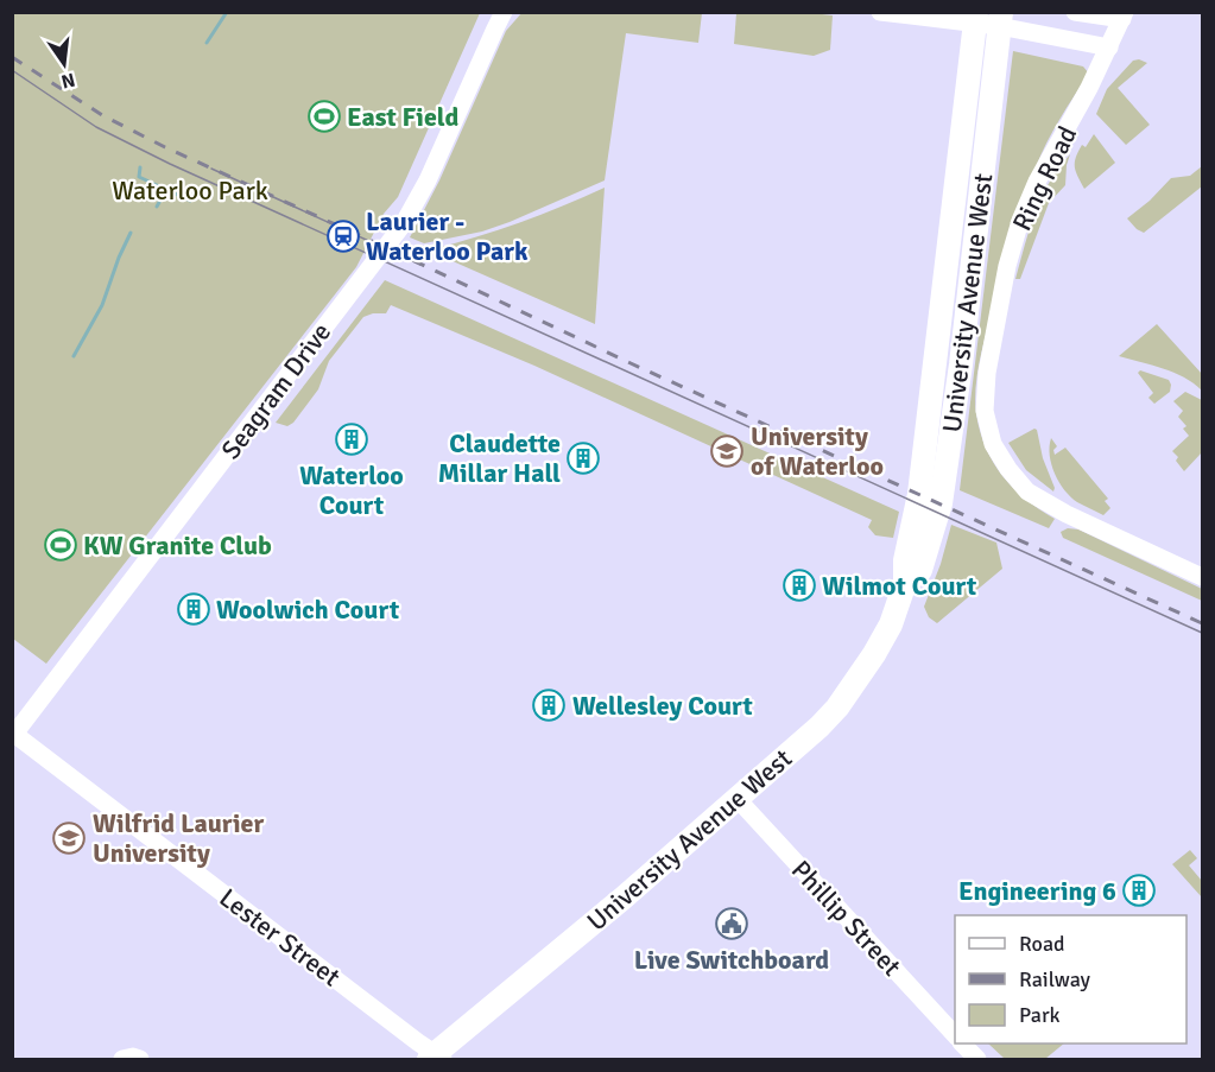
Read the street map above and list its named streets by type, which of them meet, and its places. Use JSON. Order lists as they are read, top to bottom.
{
  "streets": {
    "main road": ["University Avenue West"],
    "street": [
      "Ring Road",
      "Seagram Drive",
      "Phillip Street",
      "Lester Street"
    ]
  },
  "crossings": [
    ["University Avenue West", "Phillip Street"],
    ["University Avenue West", "Lester Street"],
    ["Seagram Drive", "Lester Street"]
  ],
  "parks": ["Waterloo Park"],
  "places": {
    "sports": ["East Field", "KW Granite Club"],
    "station": ["Laurier - Waterloo Park"],
    "building": [
      "Waterloo Court",
      "Claudette Millar Hall",
      "Wilmot Court",
      "Woolwich Court",
      "Wellesley Court",
      "Engineering 6"
    ],
    "school or university": ["University of Waterloo", "Wilfrid Laurier University"],
    "public building": ["Live Switchboard"]
  },
  "legend": ["Road", "Railway", "Park"],
  "north": "bottom"
}
